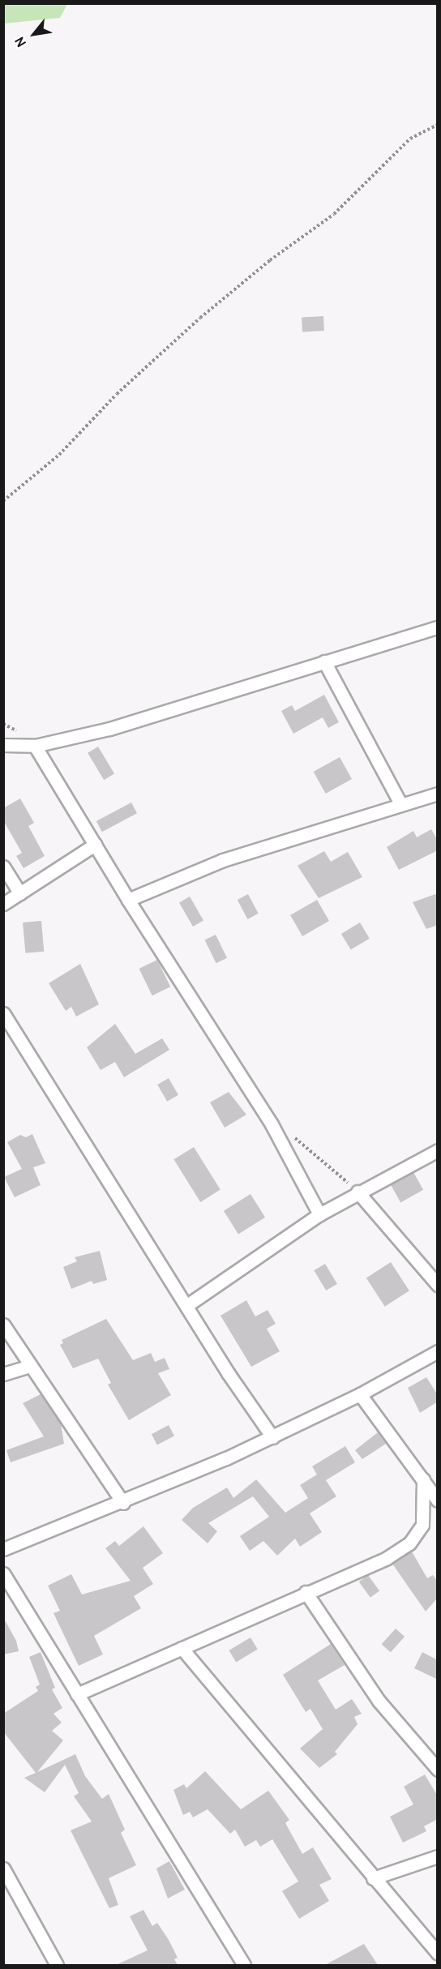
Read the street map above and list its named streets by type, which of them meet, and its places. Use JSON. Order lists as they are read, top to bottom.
{
  "north": "bottom left"
}
